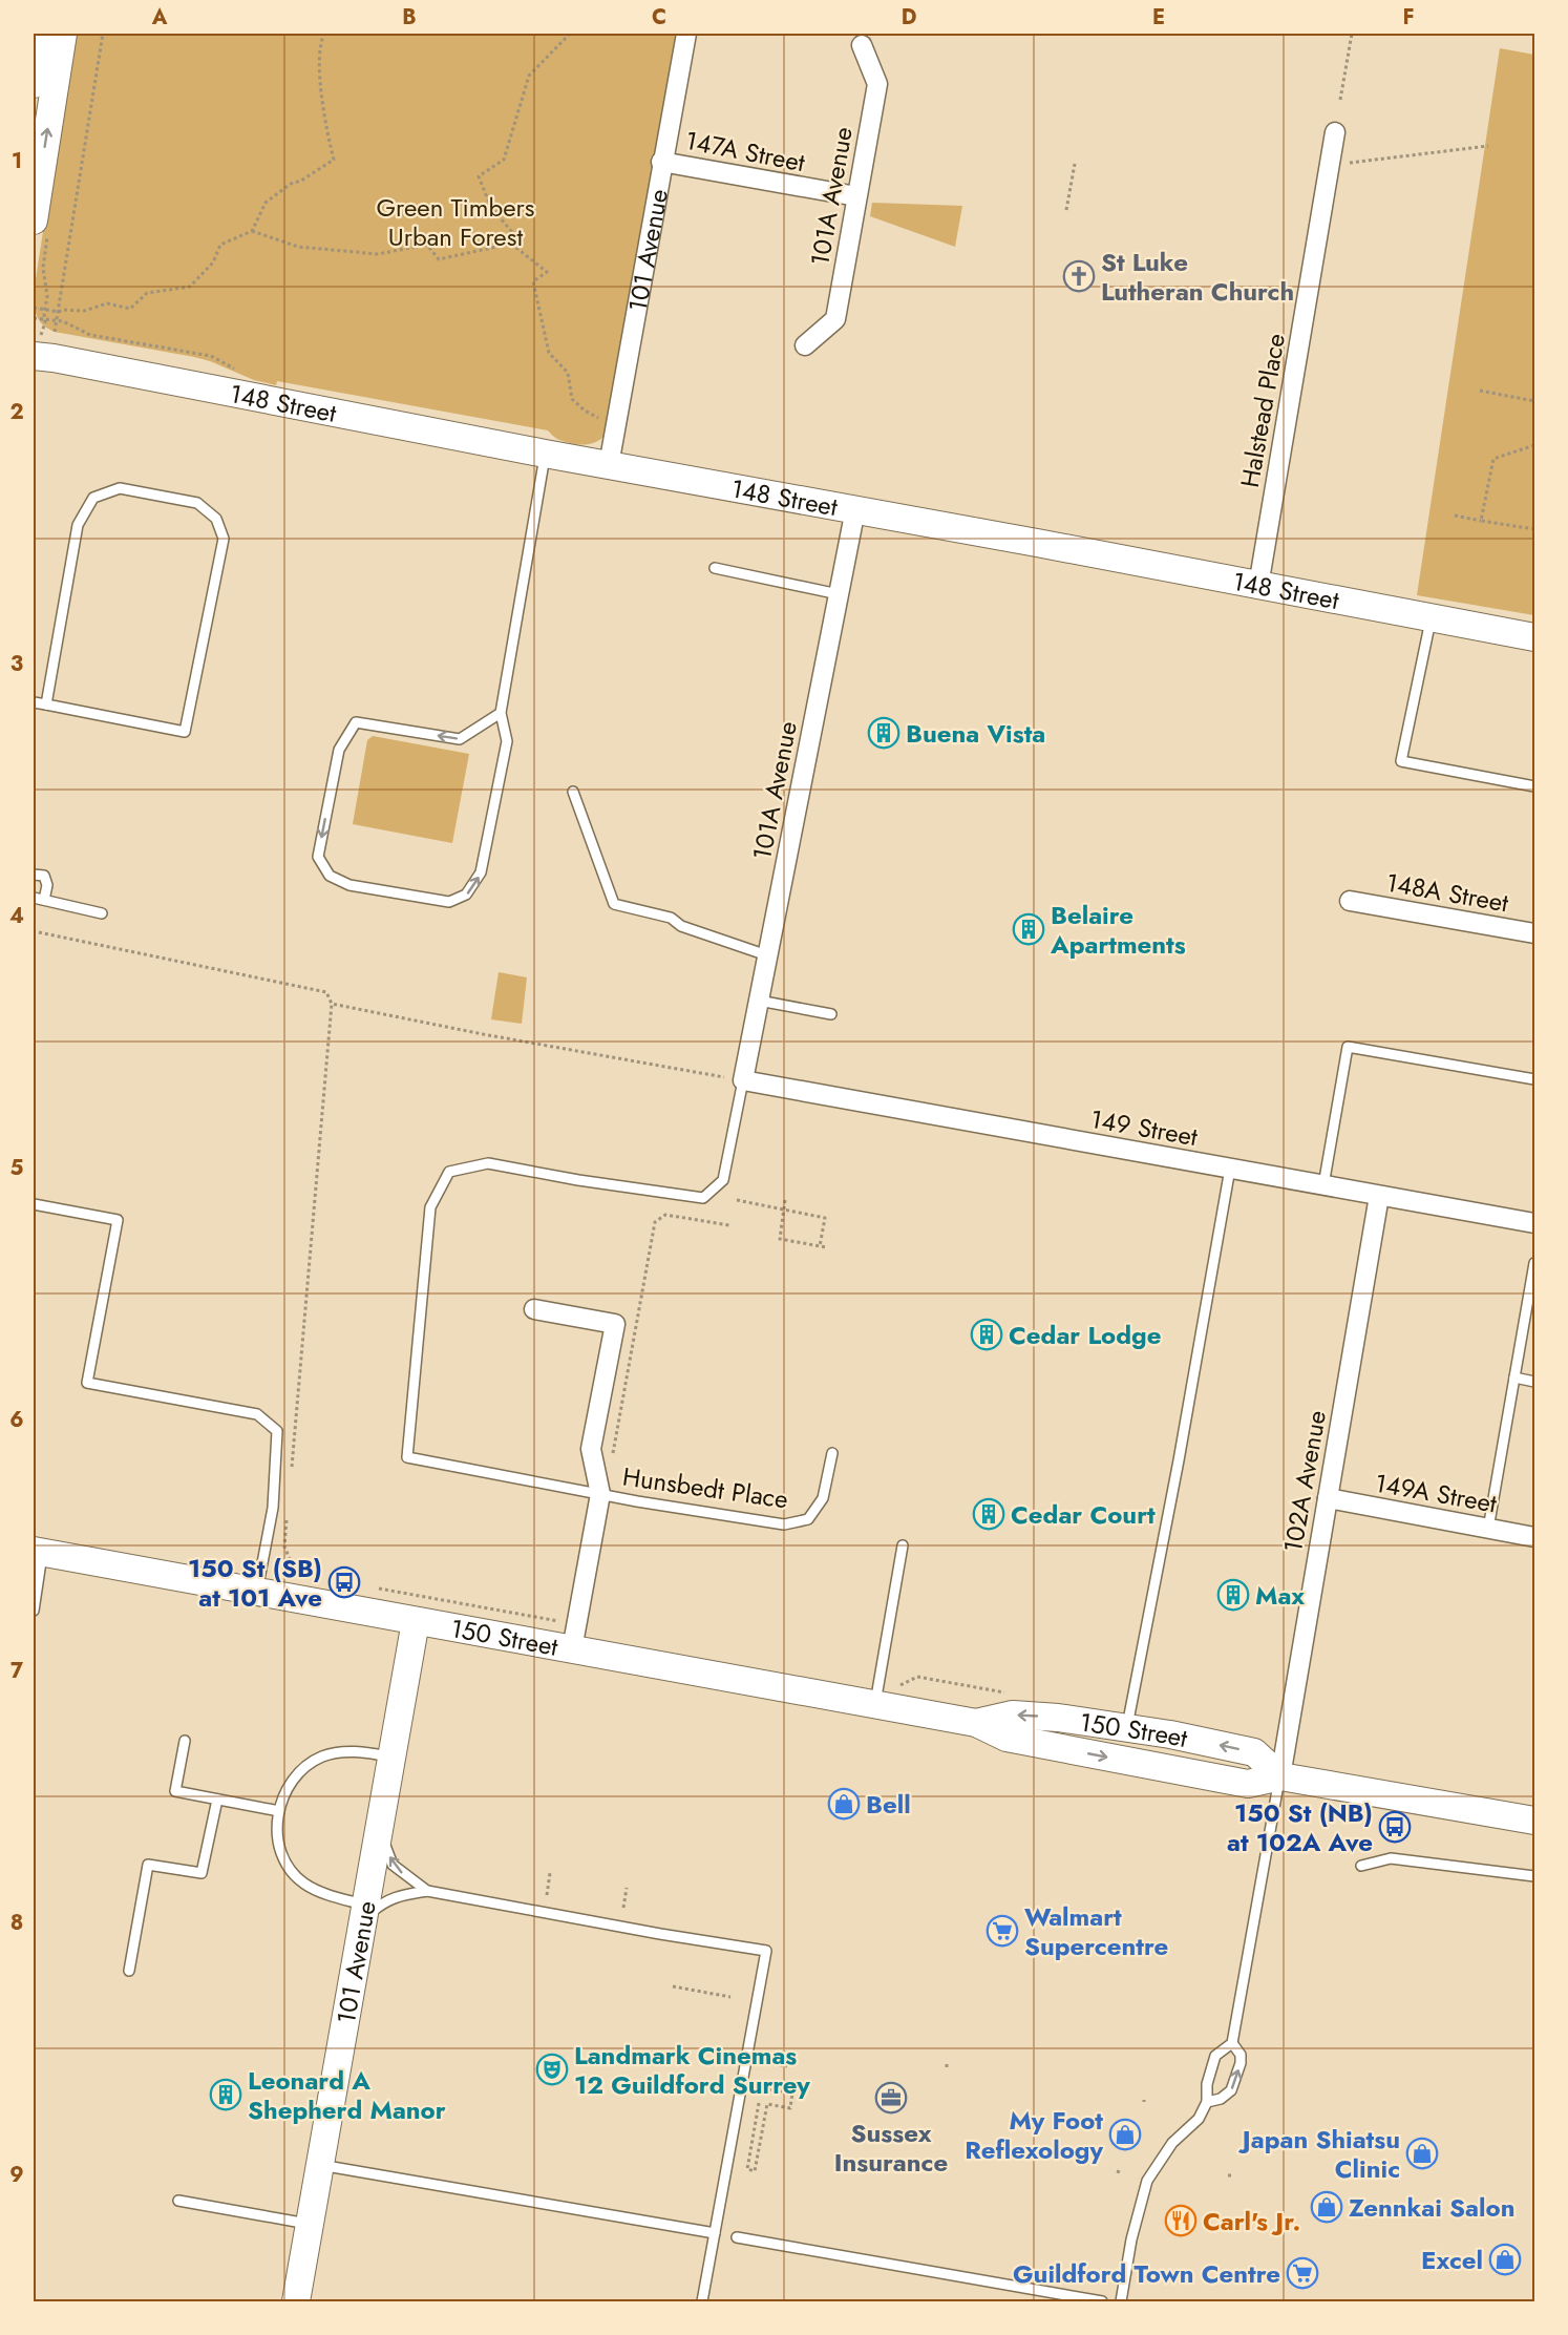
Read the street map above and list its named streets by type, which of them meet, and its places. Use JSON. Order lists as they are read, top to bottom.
{
  "streets": {
    "main road": ["101 Avenue", "148 Street", "150 Street"],
    "street": [
      "147A Street",
      "101A Avenue",
      "Halstead Place",
      "148A Street",
      "149 Street",
      "102A Avenue",
      "149A Street"
    ],
    "lane": ["Hunsbedt Place"]
  },
  "crossings": [
    ["147A Street", "101A Avenue"],
    ["147A Street", "101 Avenue"],
    ["101A Avenue", "148 Street"],
    ["101A Avenue", "149 Street"],
    ["101A Avenue", "Hunsbedt Place"],
    ["101 Avenue", "148 Street"],
    ["101 Avenue", "150 Street"],
    ["148 Street", "Halstead Place"],
    ["149 Street", "102A Avenue"],
    ["149 Street", "Hunsbedt Place"],
    ["102A Avenue", "149A Street"],
    ["102A Avenue", "150 Street"]
  ],
  "parks": ["Green Timbers Urban Forest"],
  "places": {
    "church": ["St Luke Lutheran Church"],
    "building": [
      "Buena Vista",
      "Belaire Apartments",
      "Cedar Lodge",
      "Cedar Court",
      "Max",
      "Leonard A Shepherd Manor"
    ],
    "bus stop": ["150 St (SB) at 101 Ave", "150 St (NB) at 102A Ave"],
    "shop": [
      "Bell",
      "My Foot Reflexology",
      "Japan Shiatsu Clinic",
      "Zennkai Salon",
      "Excel"
    ],
    "supermarket": ["Walmart Supercentre", "Guildford Town Centre"],
    "theatre": ["Landmark Cinemas 12 Guildford Surrey"],
    "office": ["Sussex Insurance"],
    "restaurant": ["Carl's Jr."]
  },
  "grid": {
    "columns": [
      "A",
      "B",
      "C",
      "D",
      "E",
      "F"
    ],
    "rows": [
      "1",
      "2",
      "3",
      "4",
      "5",
      "6",
      "7",
      "8",
      "9"
    ]
  }
}
